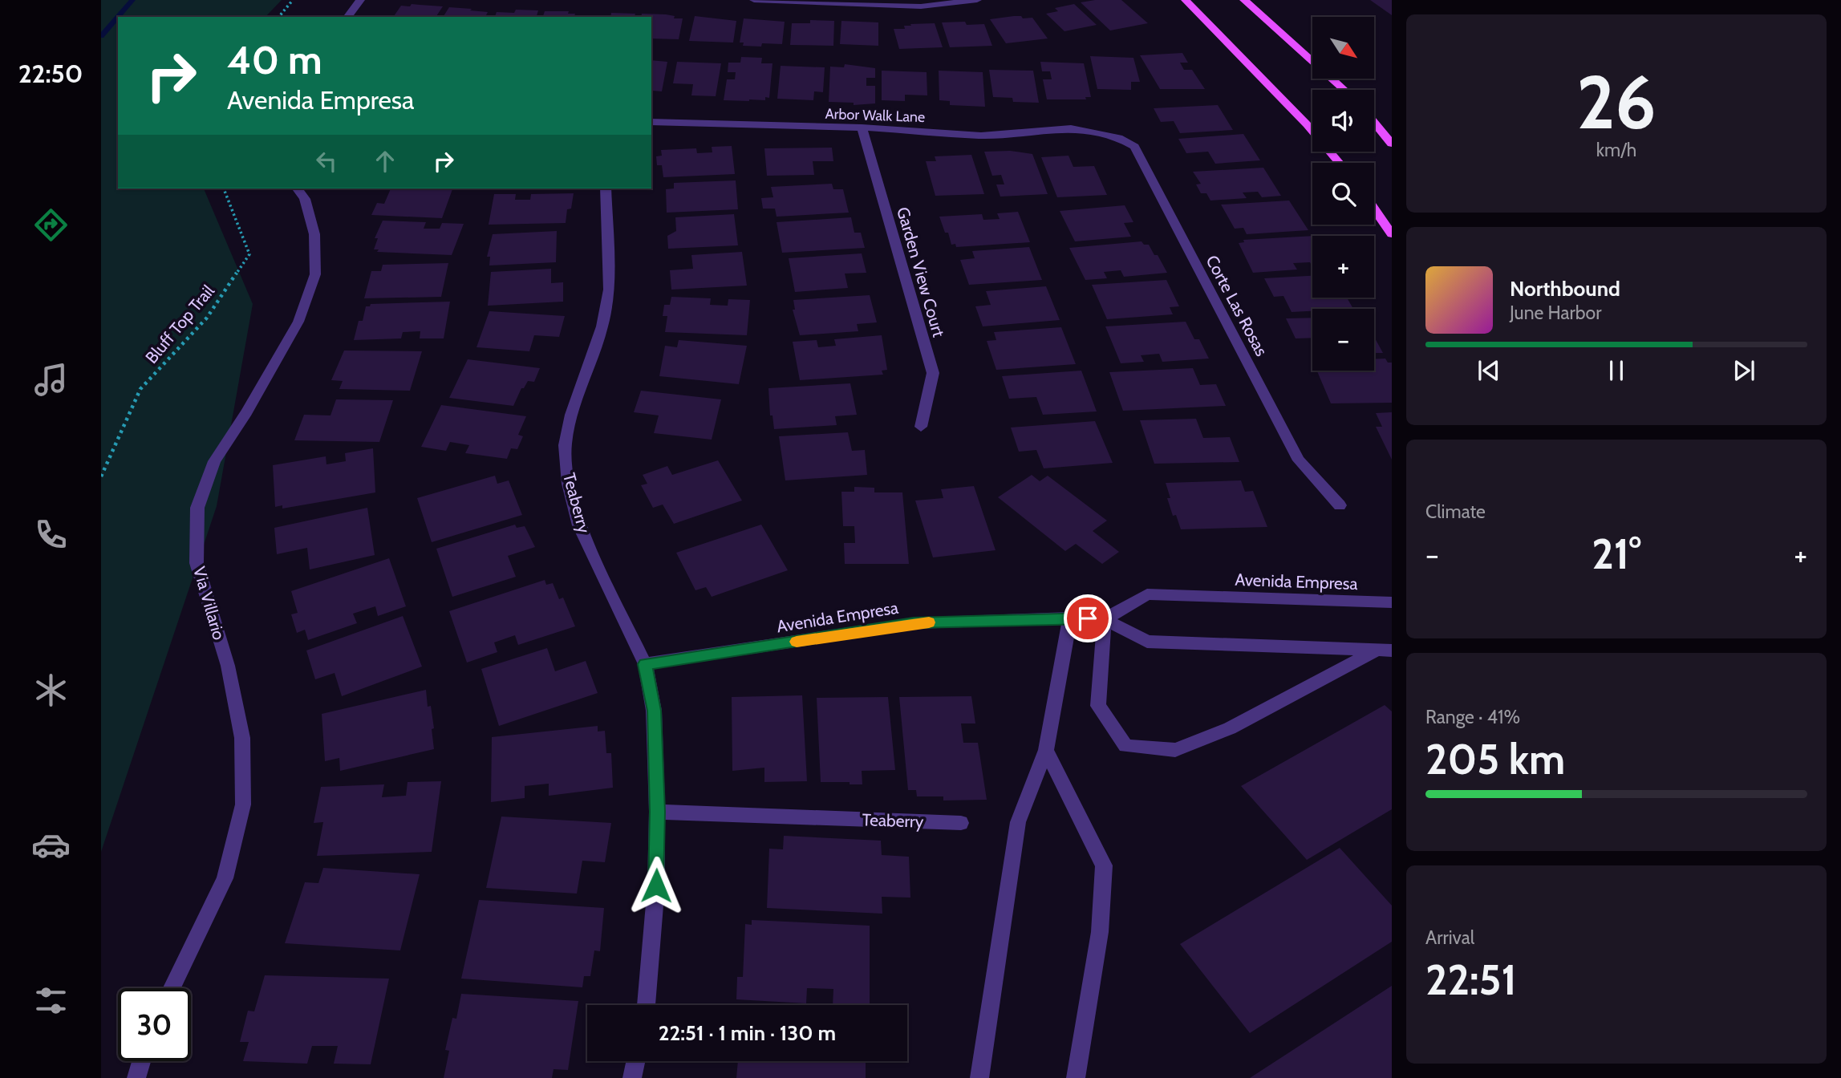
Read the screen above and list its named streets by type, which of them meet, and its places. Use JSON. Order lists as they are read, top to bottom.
{
  "streets": {
    "street": [
      "Arbor Walk Lane",
      "Garden View Court",
      "Corte Las Rosas",
      "Teaberry",
      "Avenida Empresa",
      "Via Villario"
    ],
    "path": ["Bluff Top Trail"]
  },
  "crossings": [
    ["Arbor Walk Lane", "Garden View Court"],
    ["Arbor Walk Lane", "Corte Las Rosas"],
    ["Teaberry", "Avenida Empresa"]
  ],
  "north": "bottom right",
  "page": {
    "tabs": "22:50",
    "tile": [
      ["26", "km/h"],
      "Climate",
      ["Range · 41%", "205 km"],
      ["Arrival", "22:51"]
    ],
    "map_buttons": ["+", "−"],
    "turn": ["40 m", "Avenida Empresa"],
    "song": ["Northbound", "June Harbor"],
    "heat": ["−", "21°", "+"],
    "limit": "30",
    "trip": "22:51 · 1 min · 130 m"
  }
}
